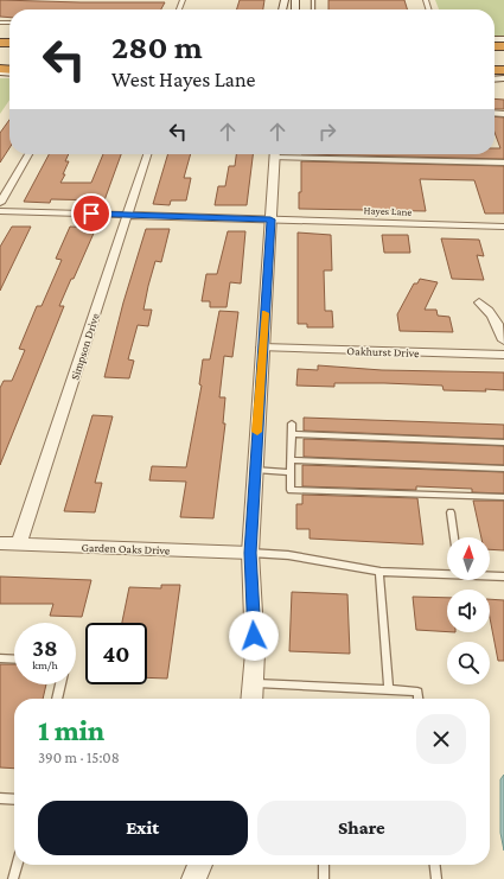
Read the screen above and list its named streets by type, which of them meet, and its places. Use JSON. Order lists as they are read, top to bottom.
{
  "streets": {
    "street": [
      "Hayes Lane",
      "Simpson Drive",
      "Oakhurst Drive",
      "Garden Oaks Drive"
    ]
  },
  "crossings": [
    ["Hayes Lane", "Simpson Drive"],
    ["Simpson Drive", "Garden Oaks Drive"]
  ],
  "north": "top",
  "page": {
    "turn": ["280 m", "West Hayes Lane"],
    "speed": "38 km/h",
    "limit": "40",
    "heading": ["1 min", "390 m · 15:08"],
    "buttons": ["Exit", "Share"]
  }
}
